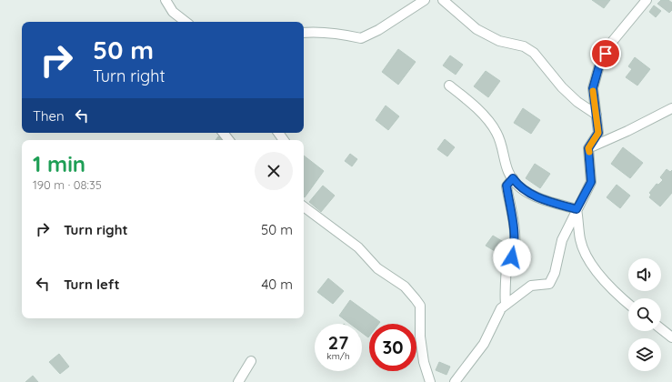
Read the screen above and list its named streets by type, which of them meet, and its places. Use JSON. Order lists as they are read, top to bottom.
{
  "page": {
    "turn": ["50 m", "Turn right"],
    "then": "Then",
    "heading": ["1 min", "190 m · 08:35"],
    "list": [
      {
        "name": "Turn right",
        "value": "50 m"
      },
      {
        "name": "Turn left",
        "value": "40 m"
      }
    ],
    "speed": "27 km/h",
    "limit": "30"
  }
}
